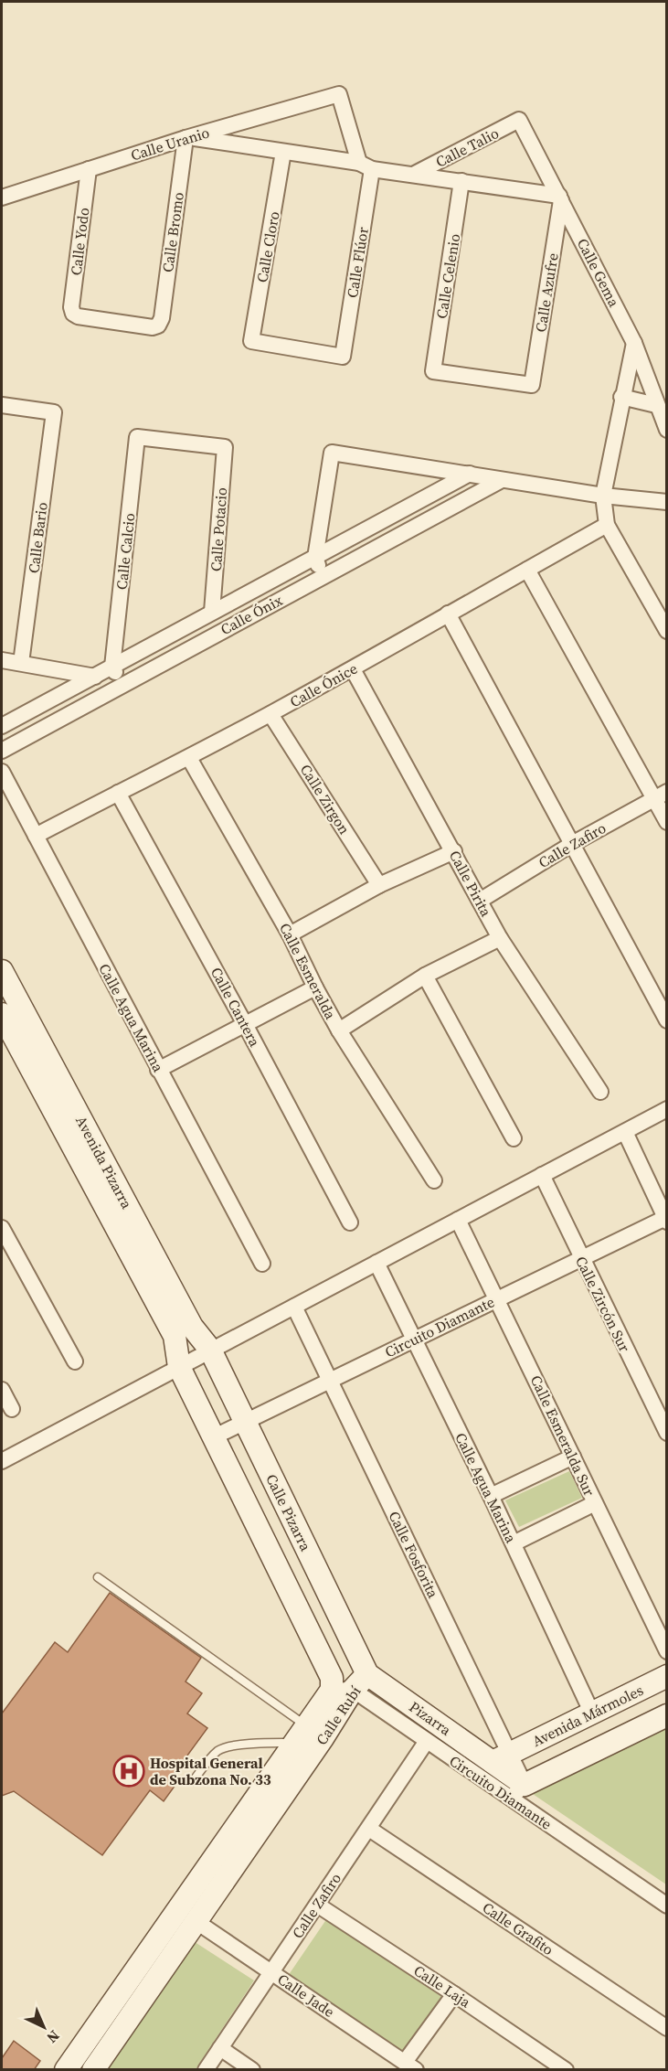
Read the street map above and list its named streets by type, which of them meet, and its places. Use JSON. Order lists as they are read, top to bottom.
{
  "streets": {
    "street": [
      "Calle Uranio",
      "Calle Talio",
      "Calle Bromo",
      "Calle Yodo",
      "Calle Cloro",
      "Calle Flúor",
      "Calle Gema",
      "Calle Celenio",
      "Calle Azufre",
      "Calle Potacio",
      "Calle Bario",
      "Calle Calcio",
      "Calle Ónix",
      "Calle Ónice",
      "Calle Zirgon",
      "Calle Zafiro",
      "Calle Pirita",
      "Calle Esmeralda",
      "Calle Cantera",
      "Calle Agua Marina",
      "Avenida Pizarra",
      "Calle Zircón Sur",
      "Circuito Diamante",
      "Calle Esmeralda Sur",
      "Calle Pizarra",
      "Calle Fosforita",
      "Calle Rubí",
      "Avenida Mármoles",
      "Pizarra",
      "Calle Grafito",
      "Calle Laja",
      "Calle Jade"
    ]
  },
  "crossings": [
    ["Calle Uranio", "Calle Bromo"],
    ["Calle Uranio", "Calle Yodo"],
    ["Calle Uranio", "Calle Flúor"],
    ["Calle Talio", "Calle Gema"],
    ["Calle Bromo", "Calle Yodo"],
    ["Calle Cloro", "Calle Flúor"],
    ["Calle Gema", "Calle Azufre"],
    ["Calle Celenio", "Calle Azufre"],
    ["Calle Potacio", "Calle Calcio"],
    ["Calle Potacio", "Calle Ónix"],
    ["Calle Calcio", "Calle Ónix"],
    ["Calle Ónice", "Calle Zirgon"],
    ["Calle Ónice", "Calle Pirita"],
    ["Calle Ónice", "Calle Esmeralda"],
    ["Calle Ónice", "Calle Cantera"],
    ["Calle Ónice", "Calle Agua Marina"],
    ["Calle Zafiro", "Calle Pirita"],
    ["Calle Zafiro", "Circuito Diamante"],
    ["Calle Zafiro", "Calle Grafito"],
    ["Calle Zafiro", "Calle Laja"],
    ["Calle Zafiro", "Calle Jade"],
    ["Calle Agua Marina", "Circuito Diamante"],
    ["Calle Agua Marina", "Avenida Mármoles"],
    ["Avenida Pizarra", "Calle Pizarra"],
    ["Calle Zircón Sur", "Circuito Diamante"],
    ["Circuito Diamante", "Calle Esmeralda Sur"],
    ["Circuito Diamante", "Calle Pizarra"],
    ["Circuito Diamante", "Calle Fosforita"],
    ["Circuito Diamante", "Calle Rubí"],
    ["Circuito Diamante", "Pizarra"],
    ["Calle Pizarra", "Calle Rubí"],
    ["Calle Pizarra", "Pizarra"],
    ["Calle Fosforita", "Avenida Mármoles"],
    ["Calle Fosforita", "Pizarra"],
    ["Calle Rubí", "Pizarra"],
    ["Calle Rubí", "Calle Jade"],
    ["Avenida Mármoles", "Pizarra"]
  ],
  "places": {
    "hospital": ["Hospital General de Subzona No. 33"]
  },
  "north": "bottom right"
}
